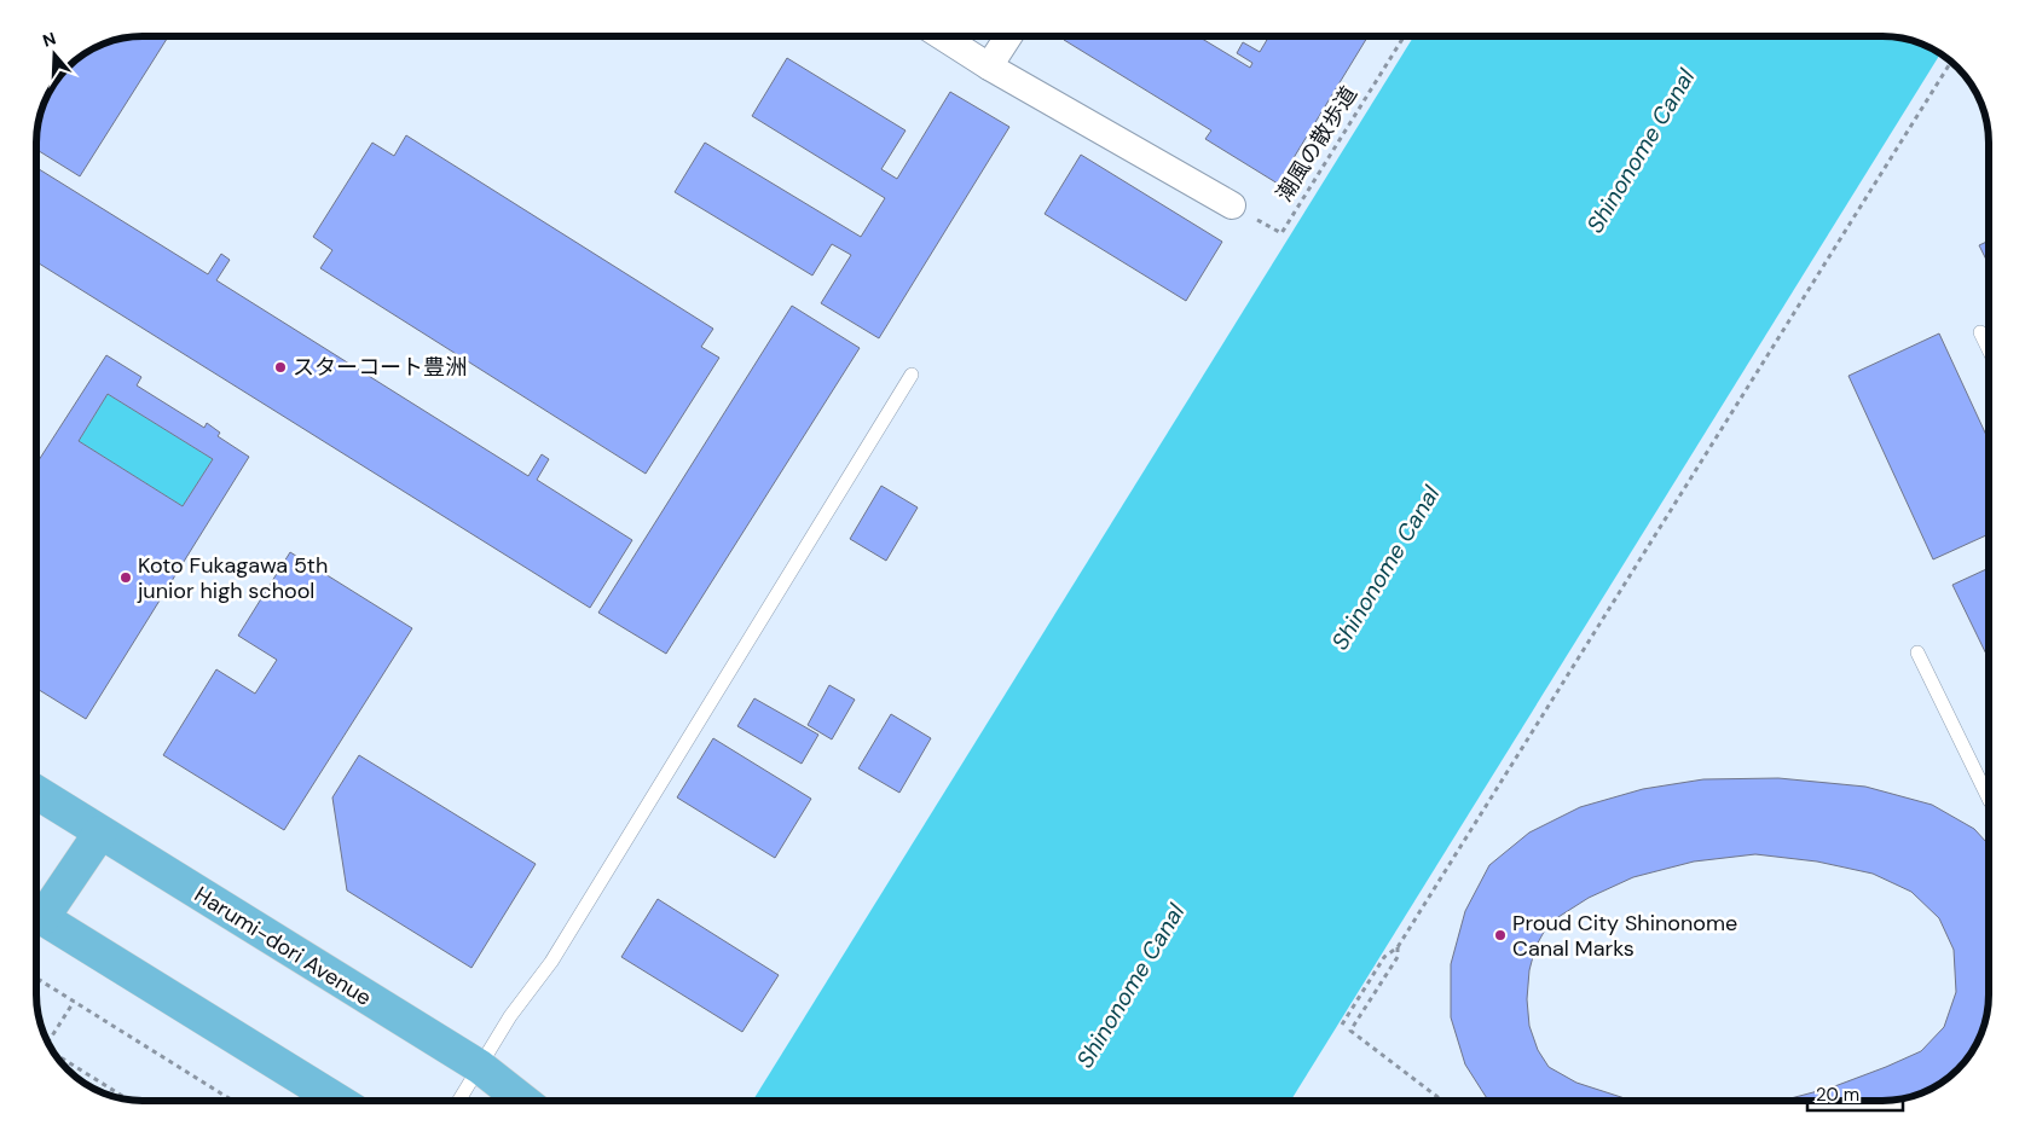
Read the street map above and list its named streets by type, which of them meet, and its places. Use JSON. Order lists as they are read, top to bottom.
{
  "streets": {
    "main road": ["Harumi-dori Avenue"],
    "path": ["潮風の散歩道"]
  },
  "water": ["Shinonome Canal"],
  "places": ["スターコート豊洲", "Koto Fukagawa 5th junior high school", "Proud City Shinonome Canal Marks"],
  "scale_bar": "20 m",
  "north": "top"
}
